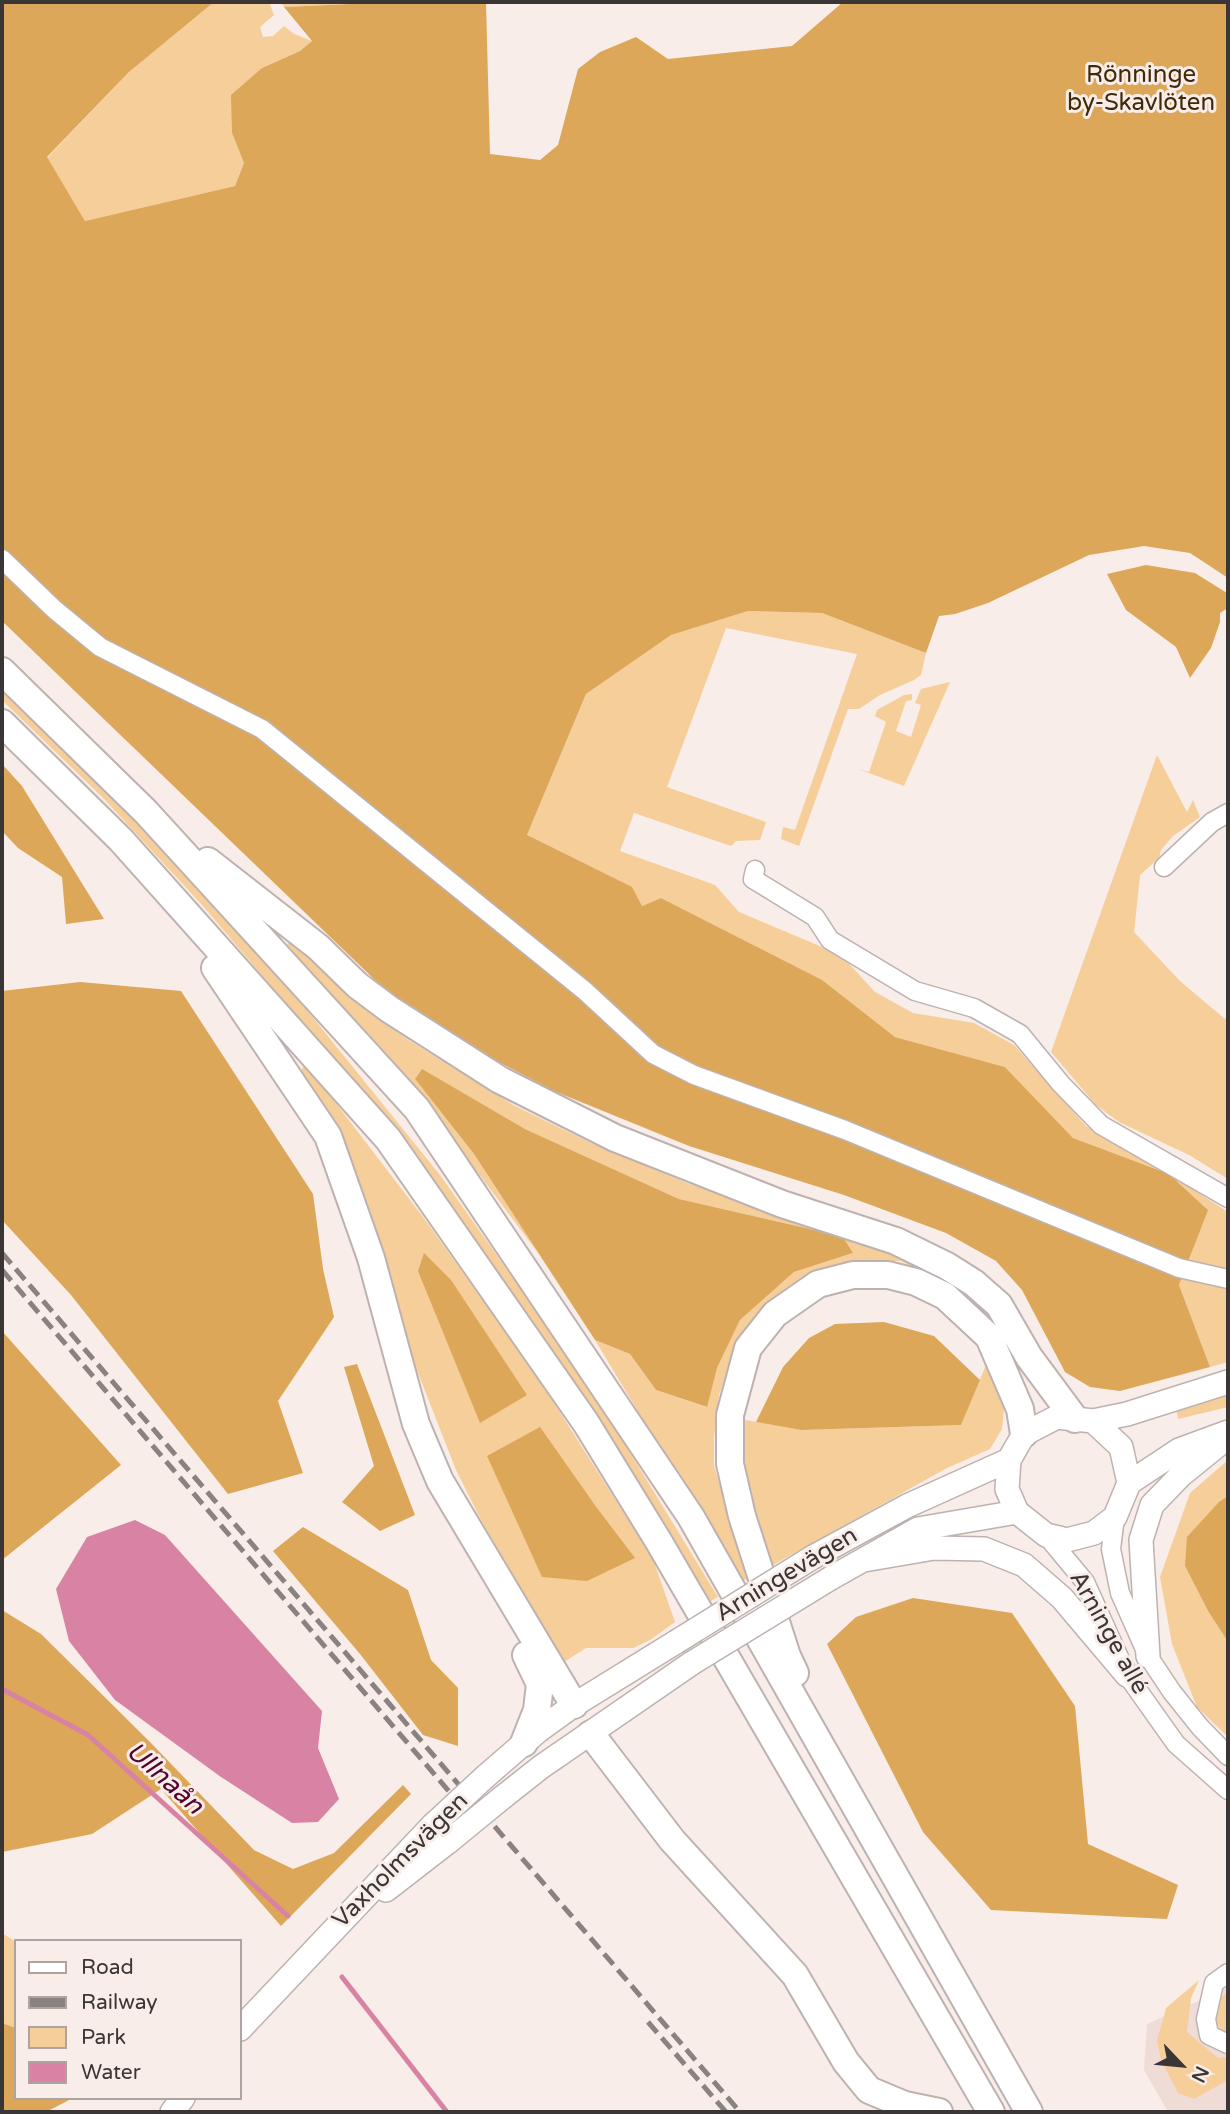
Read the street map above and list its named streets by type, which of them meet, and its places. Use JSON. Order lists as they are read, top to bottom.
{
  "streets": {
    "main road": ["Arningevägen", "Vaxholmsvägen"],
    "street": ["Arninge allé"]
  },
  "crossings": [
    ["Arningevägen", "Arninge allé"],
    ["Arningevägen", "Vaxholmsvägen"]
  ],
  "water": ["Ullnaån"],
  "parks": ["Rönninge by-Skavlöten"],
  "legend": [
    "Road",
    "Railway",
    "Park",
    "Water"
  ],
  "north": "bottom right"
}
